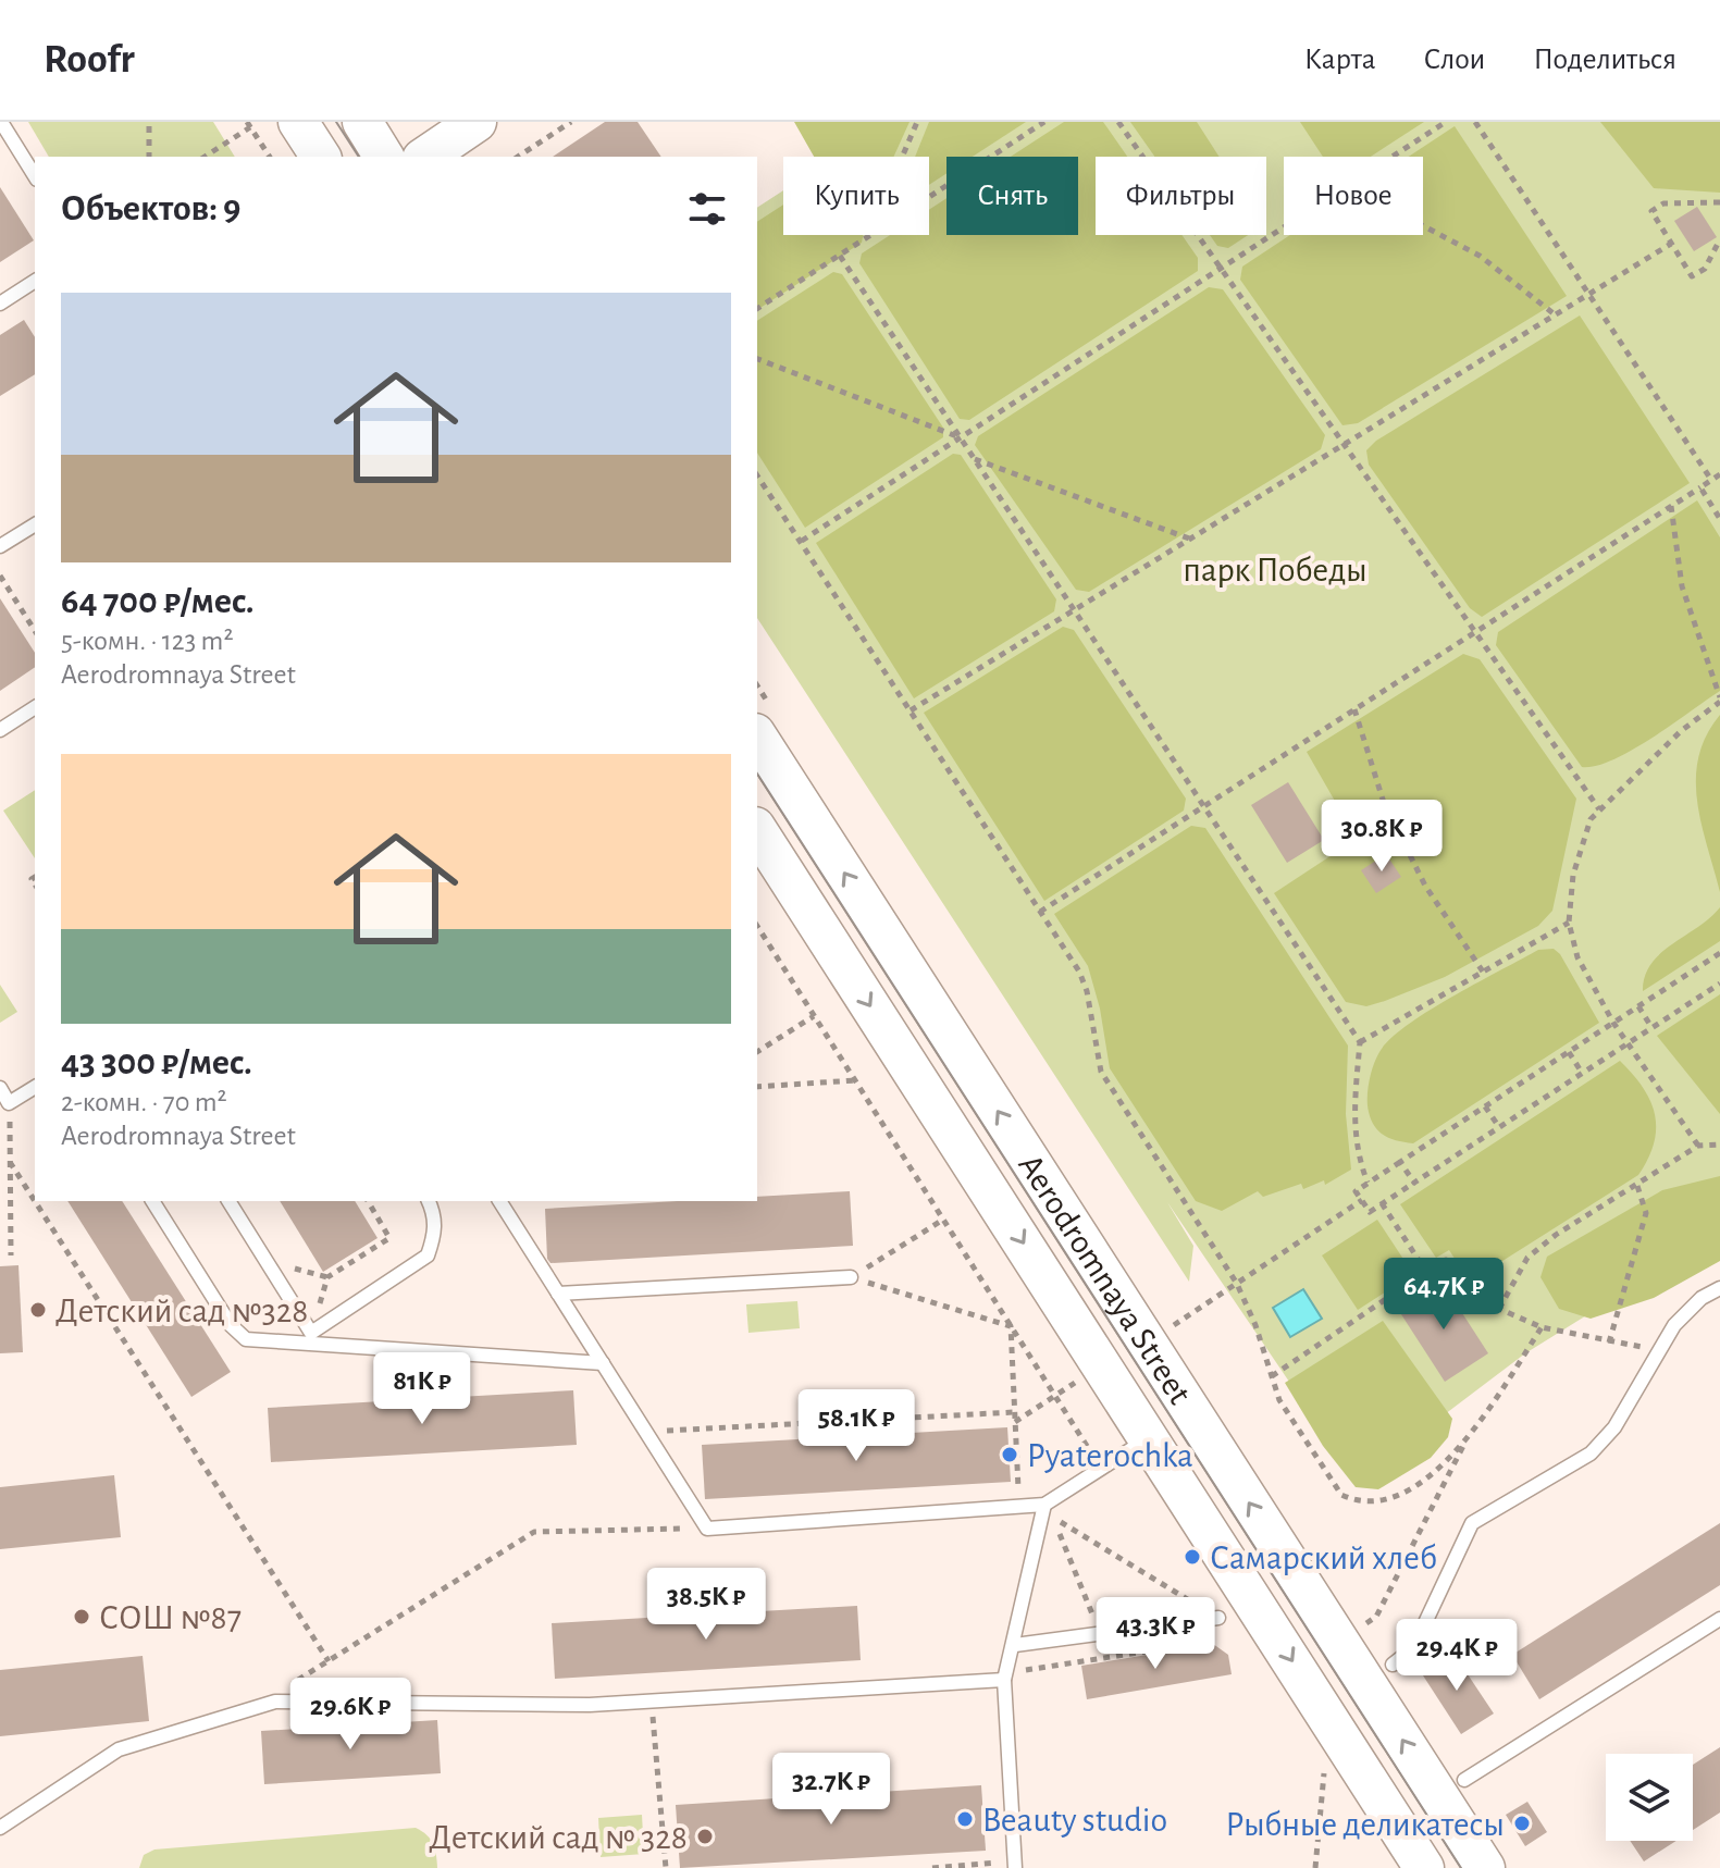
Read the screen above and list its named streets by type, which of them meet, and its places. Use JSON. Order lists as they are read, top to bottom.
{
  "streets": {
    "main road": ["Aerodromnaya Street"]
  },
  "parks": ["парк Победы"],
  "places": [
    "Детский сад №328",
    "Pyaterochka",
    "Самарский хлеб",
    "СОШ №87",
    "Beauty studio",
    "Рыбные деликатесы",
    "Детский сад № 328"
  ],
  "page": {
    "header": "Roofr",
    "nav": ["Карта", "Слои", "Поделиться"],
    "chip": [
      "Купить",
      "Снять",
      "Фильтры",
      "Новое"
    ],
    "heading": "Объектов: 9",
    "list": [
      {
        "name": "64 700 ₽/мес.",
        "note": "5-комн. · 123 m² · Aerodromnaya Street"
      },
      {
        "name": "43 300 ₽/мес.",
        "note": "2-комн. · 70 m² · Aerodromnaya Street"
      }
    ],
    "price": [
      "30.8K ₽",
      "64.7K ₽",
      "81K ₽",
      "58.1K ₽",
      "38.5K ₽",
      "43.3K ₽",
      "29.4K ₽",
      "29.6K ₽",
      "32.7K ₽"
    ]
  }
}
